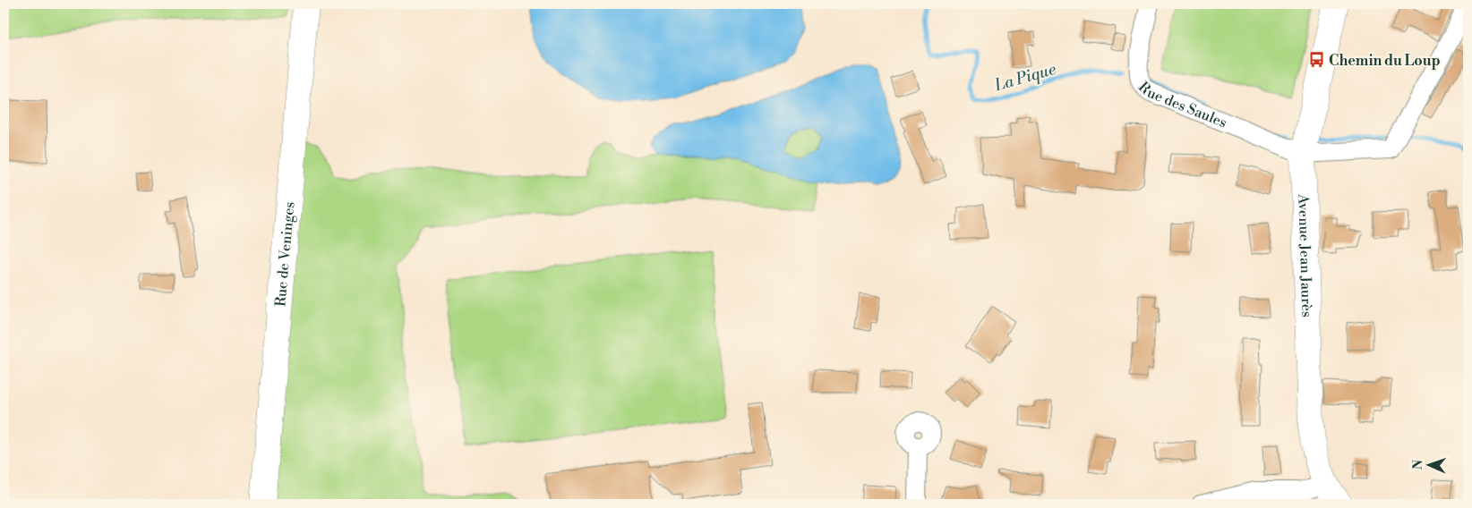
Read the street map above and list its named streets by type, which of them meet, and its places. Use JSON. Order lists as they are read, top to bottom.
{
  "streets": {
    "street": ["Rue des Saules", "Rue de Veninges", "Avenue Jean Jaurès"]
  },
  "crossings": [
    ["Rue des Saules", "Avenue Jean Jaurès"]
  ],
  "water": ["La Pique"],
  "places": {
    "bus stop": ["Chemin du Loup"]
  },
  "north": "left"
}
